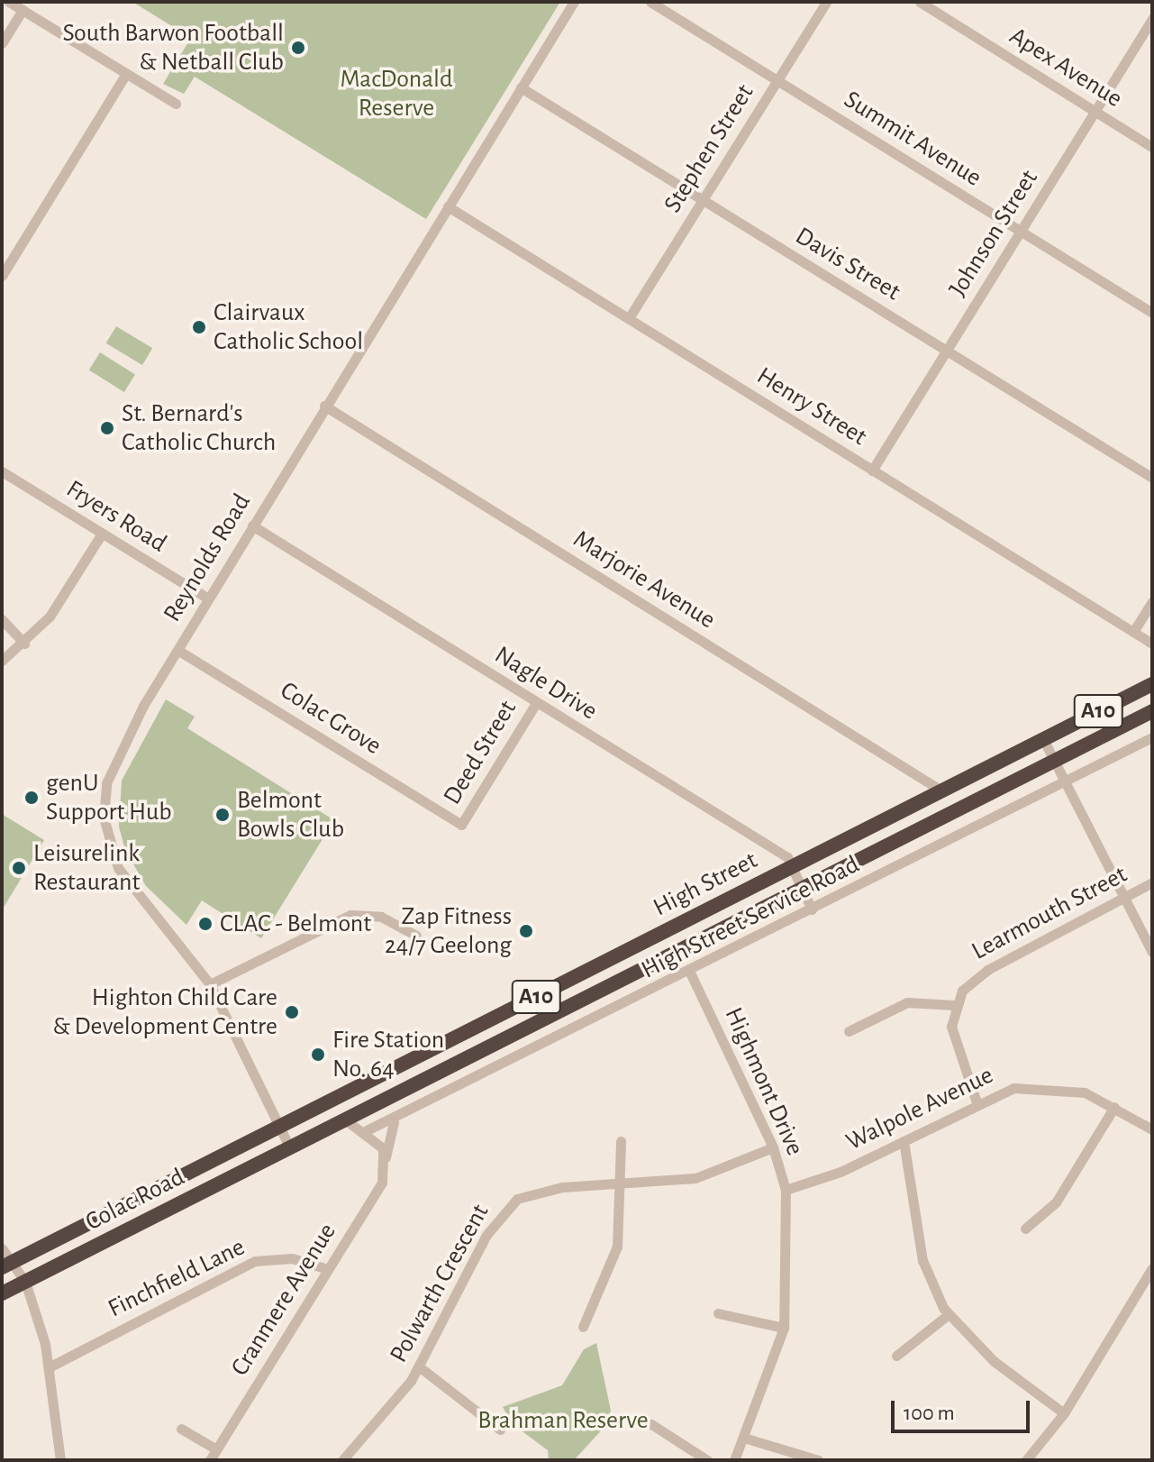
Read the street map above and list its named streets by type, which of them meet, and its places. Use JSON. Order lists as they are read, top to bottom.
{
  "streets": {
    "highway": ["A10", "High Street", "Colac Road"],
    "street": [
      "Apex Avenue",
      "Summit Avenue",
      "Stephen Street",
      "Johnson Street",
      "Davis Street",
      "Henry Street",
      "Fryers Road",
      "Reynolds Road",
      "Marjorie Avenue",
      "Nagle Drive",
      "Colac Grove",
      "Deed Street",
      "Learmouth Street",
      "High Street Service Road",
      "Highmont Drive",
      "Walpole Avenue",
      "Finchfield Lane",
      "Polwarth Crescent",
      "Cranmere Avenue"
    ]
  },
  "crossings": [
    ["Apex Avenue", "Johnson Street"],
    ["Summit Avenue", "Stephen Street"],
    ["Summit Avenue", "Johnson Street"],
    ["Stephen Street", "Davis Street"],
    ["Stephen Street", "Henry Street"],
    ["Johnson Street", "Davis Street"],
    ["Johnson Street", "Henry Street"],
    ["Davis Street", "Reynolds Road"],
    ["Henry Street", "Reynolds Road"],
    ["Fryers Road", "Reynolds Road"],
    ["Reynolds Road", "Marjorie Avenue"],
    ["Reynolds Road", "Nagle Drive"],
    ["Reynolds Road", "Colac Grove"],
    ["Reynolds Road", "High Street"],
    ["Reynolds Road", "Colac Road"],
    ["Marjorie Avenue", "High Street"],
    ["Nagle Drive", "Deed Street"],
    ["Nagle Drive", "High Street"],
    ["Colac Grove", "Deed Street"],
    ["High Street", "Colac Road"],
    ["High Street Service Road", "Highmont Drive"],
    ["High Street Service Road", "Cranmere Avenue"],
    ["Highmont Drive", "Walpole Avenue"],
    ["Highmont Drive", "Polwarth Crescent"],
    ["Finchfield Lane", "Cranmere Avenue"]
  ],
  "parks": ["MacDonald Reserve", "Brahman Reserve"],
  "places": [
    "South Barwon Football & Netball Club",
    "Clairvaux Catholic School",
    "St. Bernard's Catholic Church",
    "genU Support Hub",
    "Belmont Bowls Club",
    "Leisurelink Restaurant",
    "CLAC - Belmont",
    "Zap Fitness 24/7 Geelong",
    "Highton Child Care & Development Centre",
    "Fire Station No. 64"
  ],
  "scale_bar": "100 m"
}
